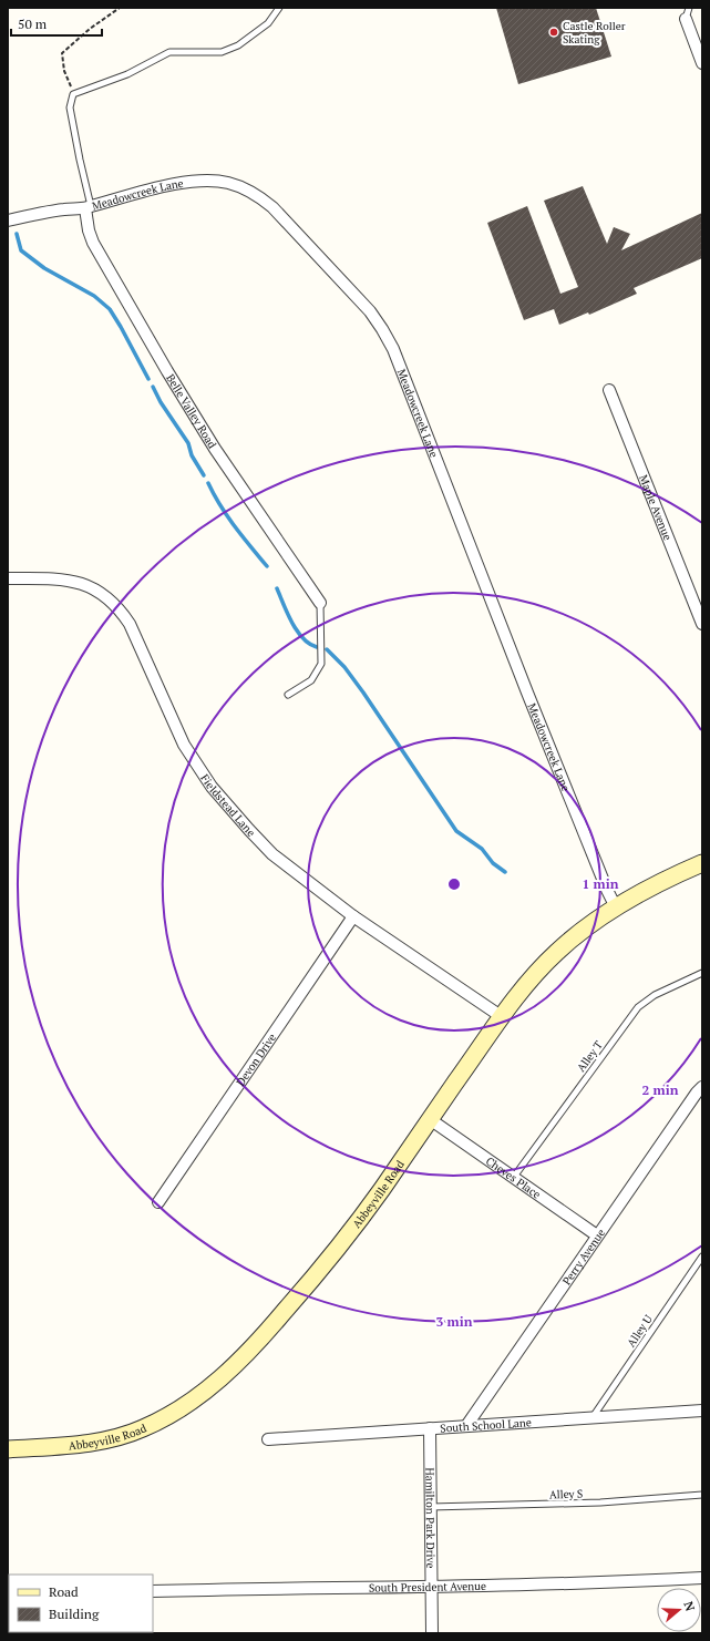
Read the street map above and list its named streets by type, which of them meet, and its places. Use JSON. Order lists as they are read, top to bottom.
{
  "streets": {
    "street": [
      "Meadowcreek Lane",
      "Belle Valley Road",
      "Maple Avenue",
      "Fieldstead Lane",
      "Devon Drive",
      "Cheves Place",
      "Abbeyville Road",
      "Perry Avenue",
      "South School Lane",
      "Hamilton Park Drive",
      "South President Avenue"
    ],
    "lane": ["Alley T", "Alley U", "Alley S"]
  },
  "crossings": [
    ["Meadowcreek Lane", "Belle Valley Road"],
    ["Meadowcreek Lane", "Abbeyville Road"],
    ["Fieldstead Lane", "Devon Drive"],
    ["Fieldstead Lane", "Abbeyville Road"],
    ["Alley T", "Cheves Place"],
    ["Cheves Place", "Abbeyville Road"],
    ["Cheves Place", "Perry Avenue"],
    ["Perry Avenue", "South School Lane"],
    ["Alley U", "South School Lane"],
    ["South School Lane", "Hamilton Park Drive"],
    ["Alley S", "Hamilton Park Drive"],
    ["Hamilton Park Drive", "South President Avenue"]
  ],
  "places": ["Castle Roller Skating"],
  "legend": ["Road", "Building"],
  "scale_bar": "50 m",
  "north": "right",
  "rings": ["1 min", "2 min", "3 min"]
}
